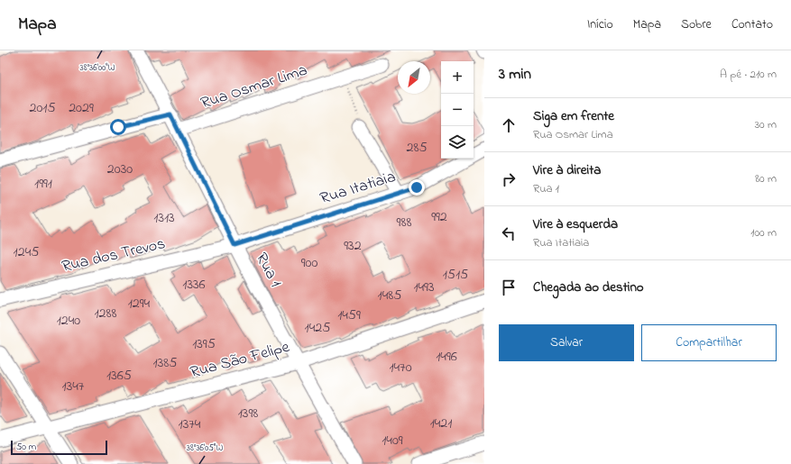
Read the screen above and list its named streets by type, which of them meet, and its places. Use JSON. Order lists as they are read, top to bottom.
{
  "streets": {
    "street": [
      "Rua Osmar Lima",
      "Rua Itatiaia",
      "Rua dos Trevos",
      "Rua 1",
      "Rua São Felipe"
    ]
  },
  "crossings": [
    ["Rua Osmar Lima", "Rua 1"],
    ["Rua Itatiaia", "Rua dos Trevos"],
    ["Rua Itatiaia", "Rua 1"],
    ["Rua dos Trevos", "Rua 1"],
    ["Rua 1", "Rua São Felipe"]
  ],
  "house_numbers": [
    "2015",
    "2029",
    "285",
    "2030",
    "1991",
    "992",
    "1313",
    "988",
    "932",
    "1245",
    "900",
    "1515",
    "1336",
    "1493",
    "1485",
    "1294",
    "1288",
    "1459",
    "1240",
    "1425",
    "1395",
    "1496",
    "1385",
    "1470",
    "1365",
    "1347",
    "1398",
    "1421",
    "1374",
    "1409"
  ],
  "scale_bar": "50 m",
  "north": "bottom left",
  "page": {
    "header": "Mapa",
    "nav": [
      "Início",
      "Mapa",
      "Sobre",
      "Contato"
    ],
    "heading": ["3 min", "A pé · 210 m"],
    "map_buttons": ["+", "−"],
    "list": [
      ["Siga em frente", "Rua Osmar Lima", "30 m"],
      ["Vire à direita", "Rua 1", "80 m"],
      ["Vire à esquerda", "Rua Itatiaia", "100 m"],
      "Chegada ao destino"
    ],
    "buttons": ["Salvar", "Compartilhar"],
    "scale": "50 m"
  },
  "coordinates": ["38°36'00\"W", "38°36'05\"W"]
}
